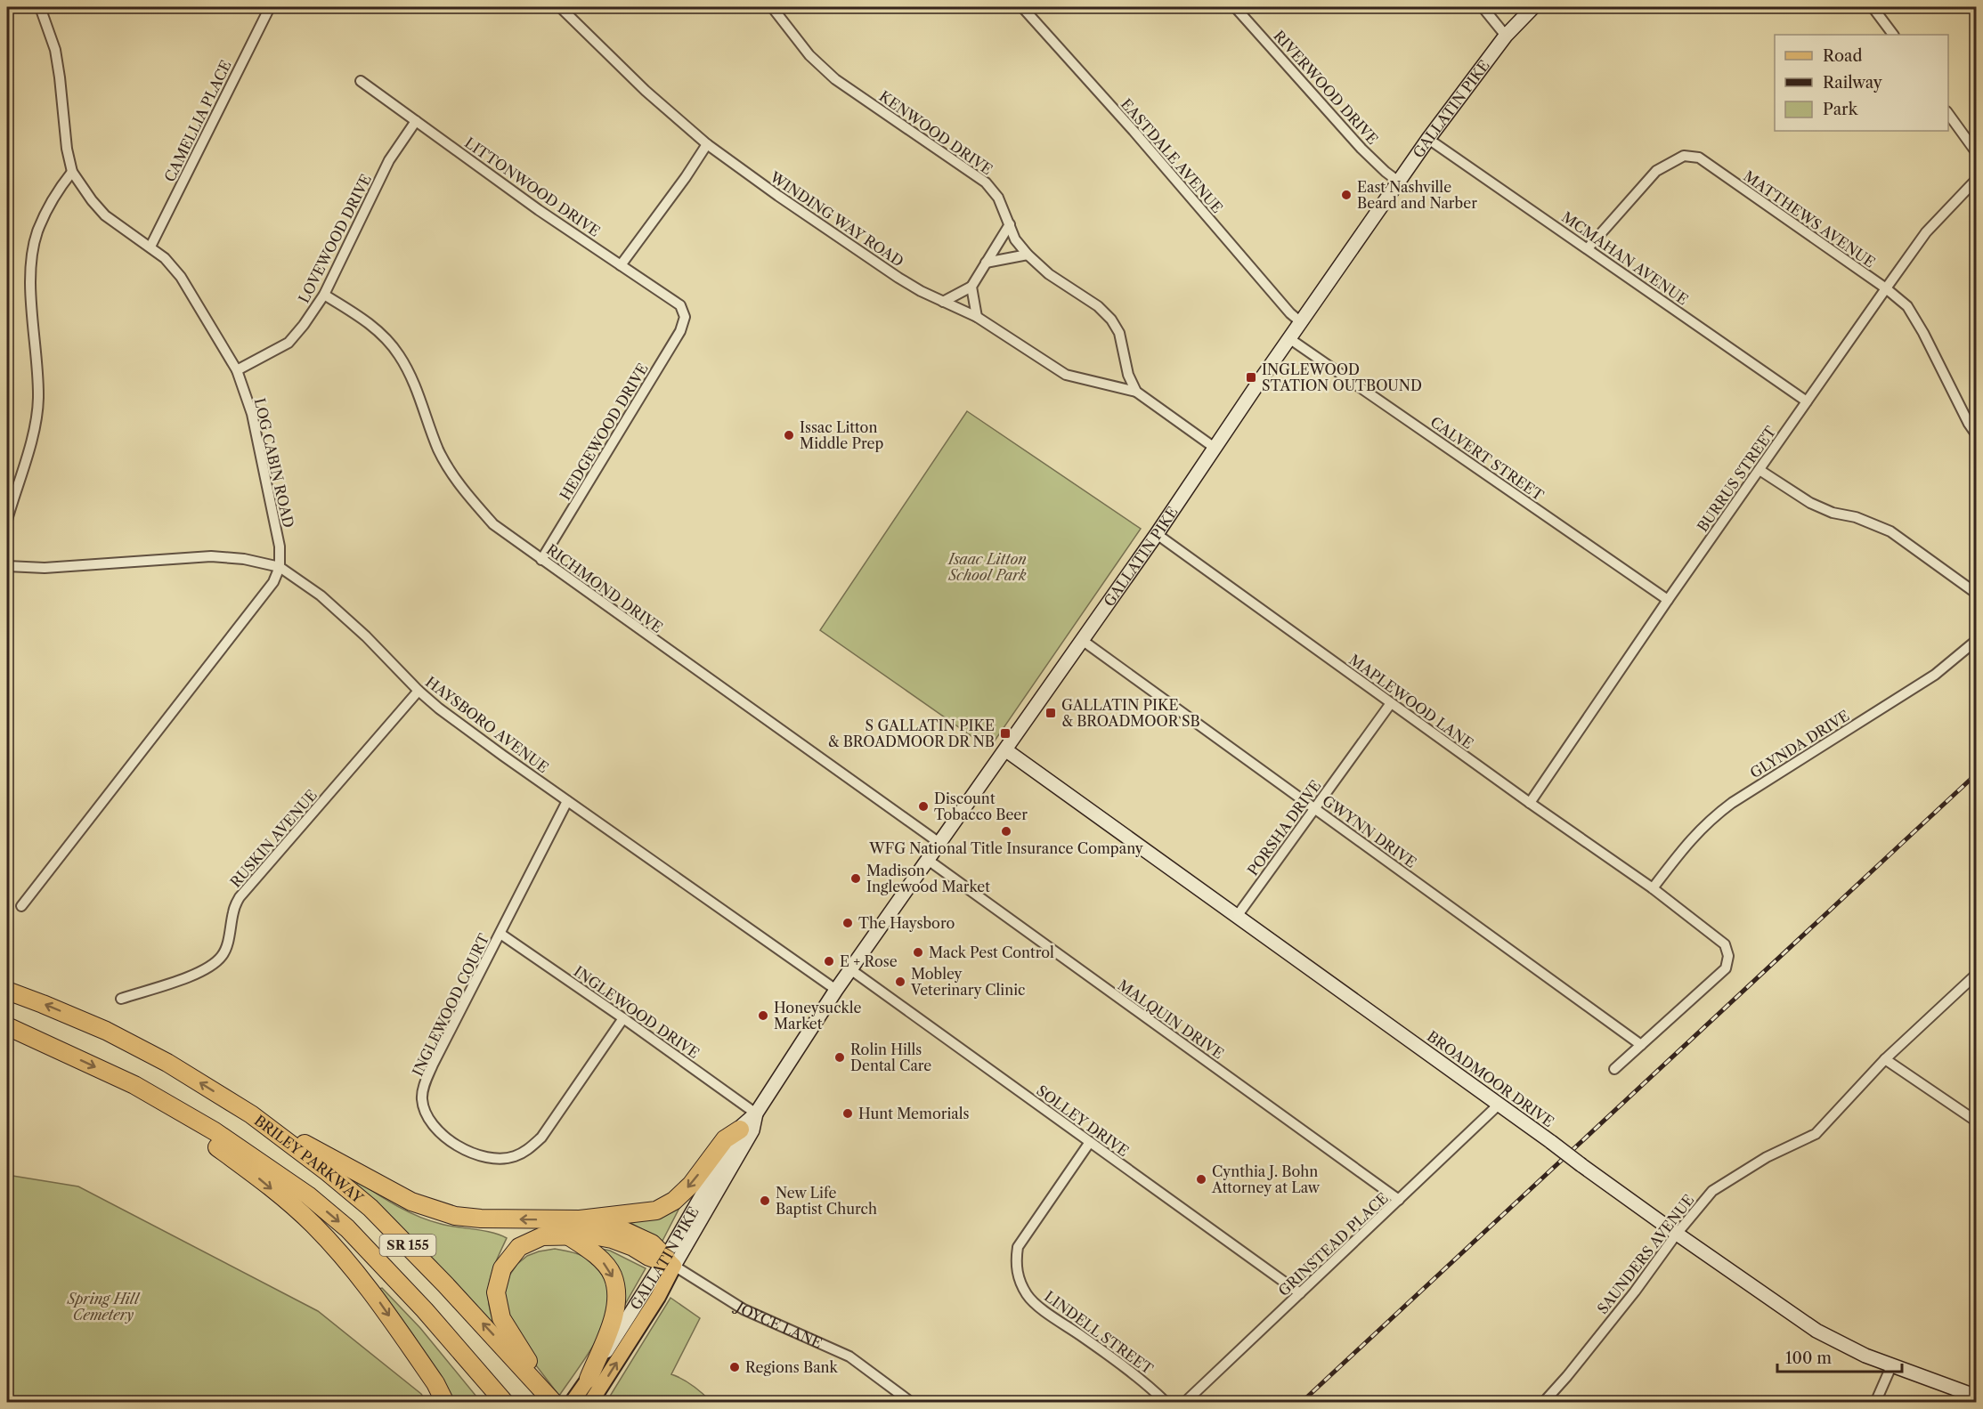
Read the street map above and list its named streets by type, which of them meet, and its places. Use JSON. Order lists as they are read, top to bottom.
{
  "streets": {
    "highway": ["BRILEY PARKWAY", "SR 155"],
    "main road": ["GALLATIN PIKE", "BROADMOOR DRIVE"],
    "street": [
      "RIVERWOOD DRIVE",
      "CAMELLIA PLACE",
      "KENWOOD DRIVE",
      "EASTDALE AVENUE",
      "LITTONWOOD DRIVE",
      "WINDING WAY ROAD",
      "MATTHEWS AVENUE",
      "LOVEWOOD DRIVE",
      "MCMAHAN AVENUE",
      "HEDGEWOOD DRIVE",
      "CALVERT STREET",
      "LOG CABIN ROAD",
      "BURRUS STREET",
      "RICHMOND DRIVE",
      "MAPLEWOOD LANE",
      "HAYSBORO AVENUE",
      "GLYNDA DRIVE",
      "PORSHA DRIVE",
      "GWYNN DRIVE",
      "RUSKIN AVENUE",
      "INGLEWOOD COURT",
      "INGLEWOOD DRIVE",
      "MALQUIN DRIVE",
      "SOLLEY DRIVE",
      "GRINSTEAD PLACE",
      "SAUNDERS AVENUE",
      "JOYCE LANE",
      "LINDELL STREET"
    ]
  },
  "crossings": [
    ["RIVERWOOD DRIVE", "GALLATIN PIKE"],
    ["GALLATIN PIKE", "EASTDALE AVENUE"],
    ["GALLATIN PIKE", "MCMAHAN AVENUE"],
    ["GALLATIN PIKE", "CALVERT STREET"],
    ["GALLATIN PIKE", "RICHMOND DRIVE"],
    ["GALLATIN PIKE", "MAPLEWOOD LANE"],
    ["GALLATIN PIKE", "HAYSBORO AVENUE"],
    ["GALLATIN PIKE", "GWYNN DRIVE"],
    ["GALLATIN PIKE", "INGLEWOOD DRIVE"],
    ["GALLATIN PIKE", "MALQUIN DRIVE"],
    ["GALLATIN PIKE", "BROADMOOR DRIVE"],
    ["GALLATIN PIKE", "SOLLEY DRIVE"],
    ["GALLATIN PIKE", "JOYCE LANE"],
    ["CAMELLIA PLACE", "LOG CABIN ROAD"],
    ["KENWOOD DRIVE", "WINDING WAY ROAD"],
    ["LITTONWOOD DRIVE", "LOVEWOOD DRIVE"],
    ["LITTONWOOD DRIVE", "HEDGEWOOD DRIVE"],
    ["MATTHEWS AVENUE", "MCMAHAN AVENUE"],
    ["MATTHEWS AVENUE", "BURRUS STREET"],
    ["LOVEWOOD DRIVE", "LOG CABIN ROAD"],
    ["LOVEWOOD DRIVE", "RICHMOND DRIVE"],
    ["MCMAHAN AVENUE", "BURRUS STREET"],
    ["HEDGEWOOD DRIVE", "RICHMOND DRIVE"],
    ["CALVERT STREET", "BURRUS STREET"],
    ["LOG CABIN ROAD", "HAYSBORO AVENUE"],
    ["BURRUS STREET", "MAPLEWOOD LANE"],
    ["MAPLEWOOD LANE", "GLYNDA DRIVE"],
    ["MAPLEWOOD LANE", "PORSHA DRIVE"],
    ["MAPLEWOOD LANE", "GWYNN DRIVE"],
    ["HAYSBORO AVENUE", "RUSKIN AVENUE"],
    ["HAYSBORO AVENUE", "INGLEWOOD COURT"],
    ["PORSHA DRIVE", "GWYNN DRIVE"],
    ["PORSHA DRIVE", "BROADMOOR DRIVE"],
    ["INGLEWOOD COURT", "INGLEWOOD DRIVE"],
    ["MALQUIN DRIVE", "GRINSTEAD PLACE"],
    ["BROADMOOR DRIVE", "GRINSTEAD PLACE"],
    ["BROADMOOR DRIVE", "SAUNDERS AVENUE"],
    ["SOLLEY DRIVE", "GRINSTEAD PLACE"],
    ["SOLLEY DRIVE", "LINDELL STREET"]
  ],
  "parks": ["Isaac Litton School Park", "Spring Hill Cemetery"],
  "places": {
    "other": [
      "East Nashville Beard and Narber",
      "Issac Litton Middle Prep",
      "Discount Tobacco Beer",
      "WFG National Title Insurance Company",
      "Madison Inglewood Market",
      "The Haysboro",
      "Mack Pest Control",
      "E + Rose",
      "Mobley Veterinary Clinic",
      "Honeysuckle Market",
      "Rolin Hills Dental Care",
      "Hunt Memorials",
      "Cynthia J. Bohn Attorney at Law",
      "New Life Baptist Church",
      "Regions Bank"
    ],
    "transit": ["INGLEWOOD STATION OUTBOUND", "GALLATIN PIKE & BROADMOOR SB", "S GALLATIN PIKE & BROADMOOR DR NB"]
  },
  "legend": ["Road", "Railway", "Park"],
  "scale_bar": "100 m"
}
